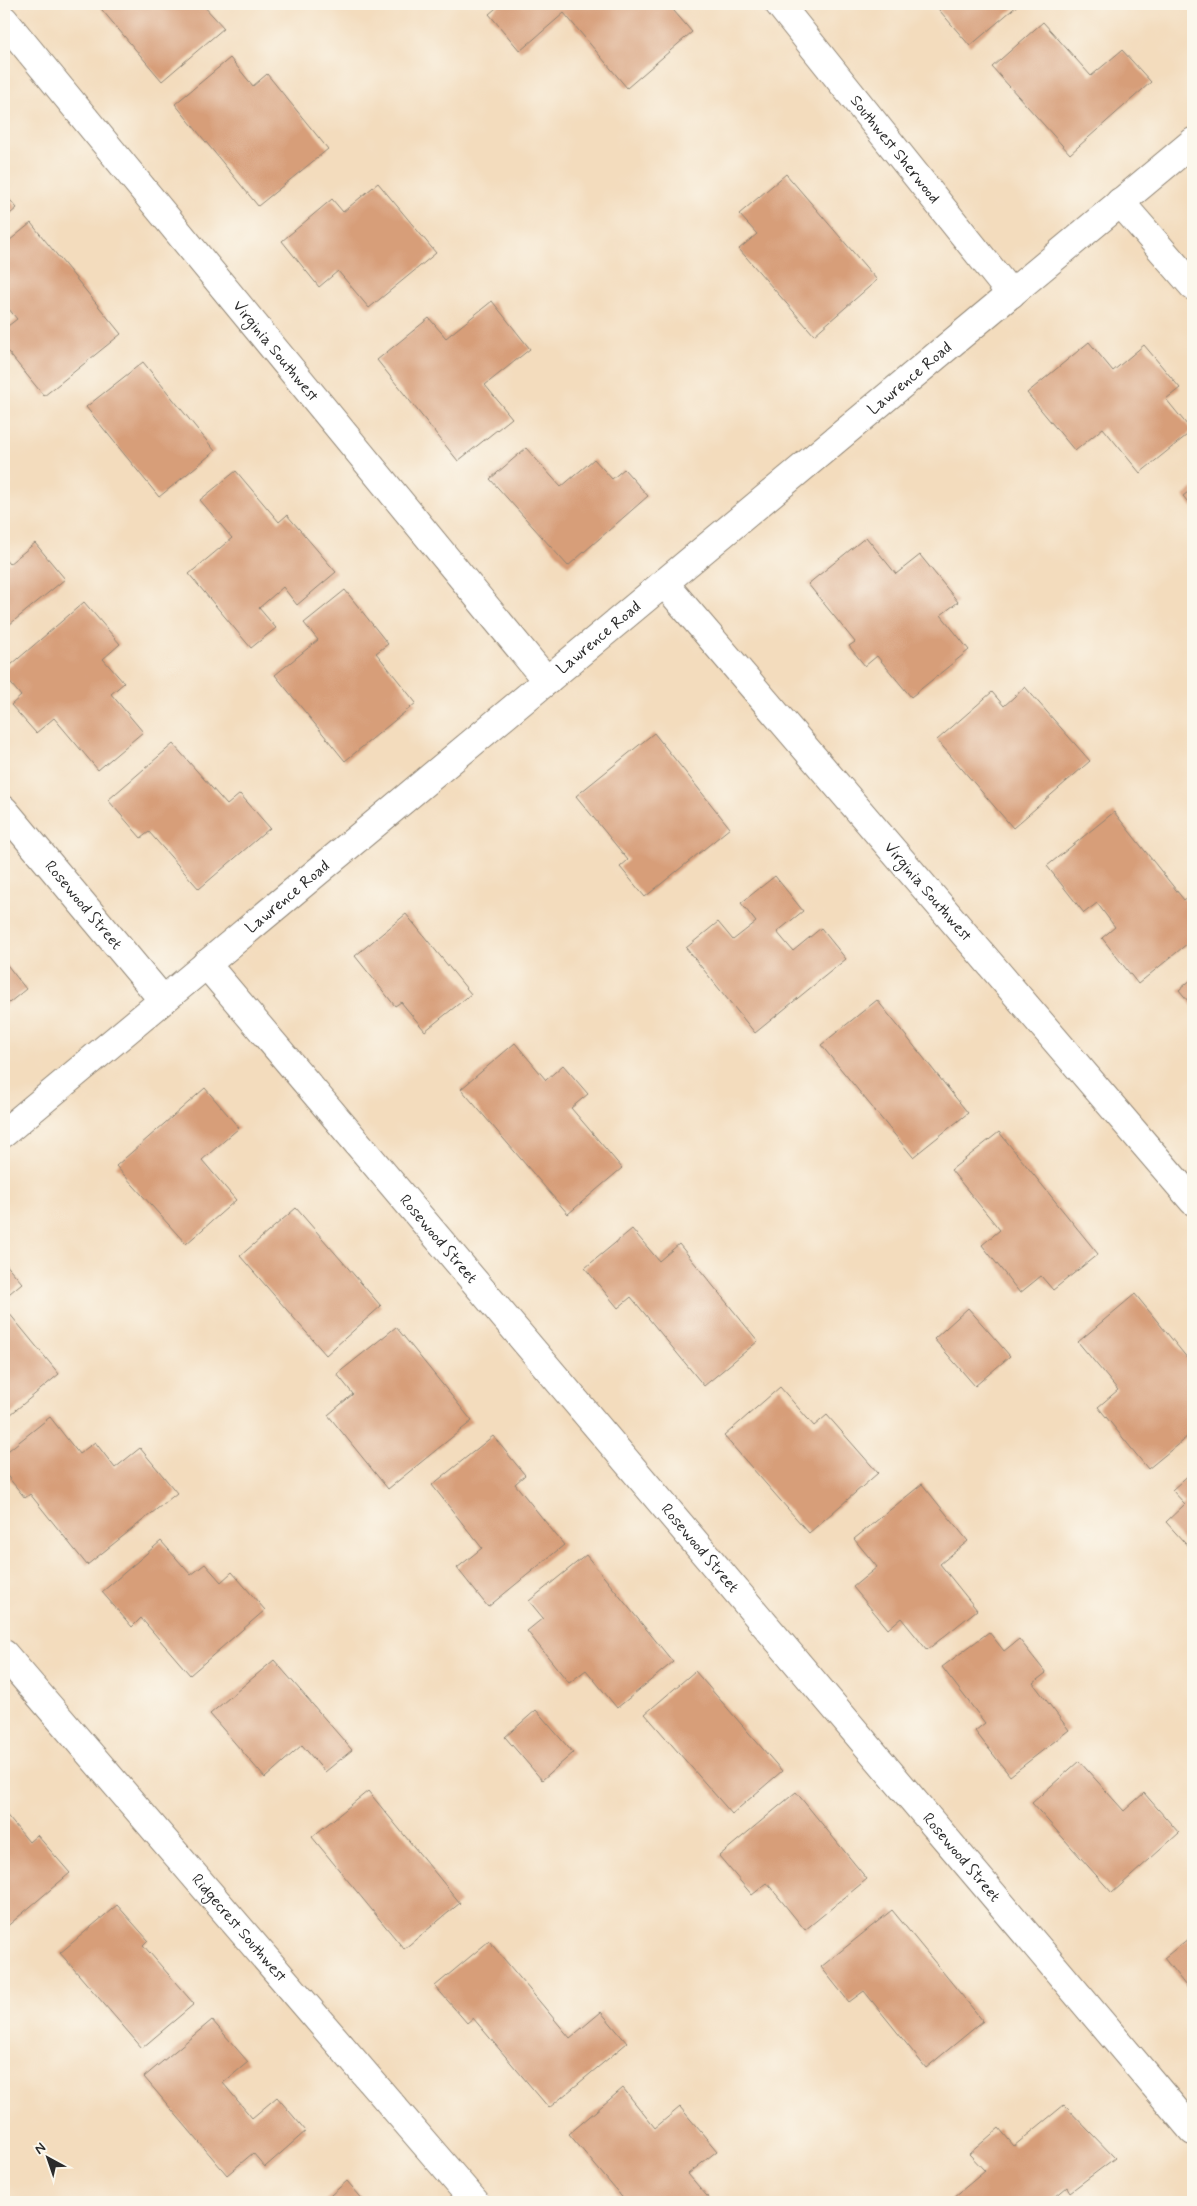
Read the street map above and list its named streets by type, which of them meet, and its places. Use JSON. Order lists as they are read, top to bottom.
{
  "streets": {
    "street": [
      "Southwest Sherwood",
      "Virginia Southwest",
      "Lawrence Road",
      "Rosewood Street",
      "Ridgecrest Southwest"
    ]
  },
  "crossings": [
    ["Southwest Sherwood", "Lawrence Road"],
    ["Virginia Southwest", "Lawrence Road"],
    ["Lawrence Road", "Rosewood Street"]
  ],
  "north": "top left"
}
